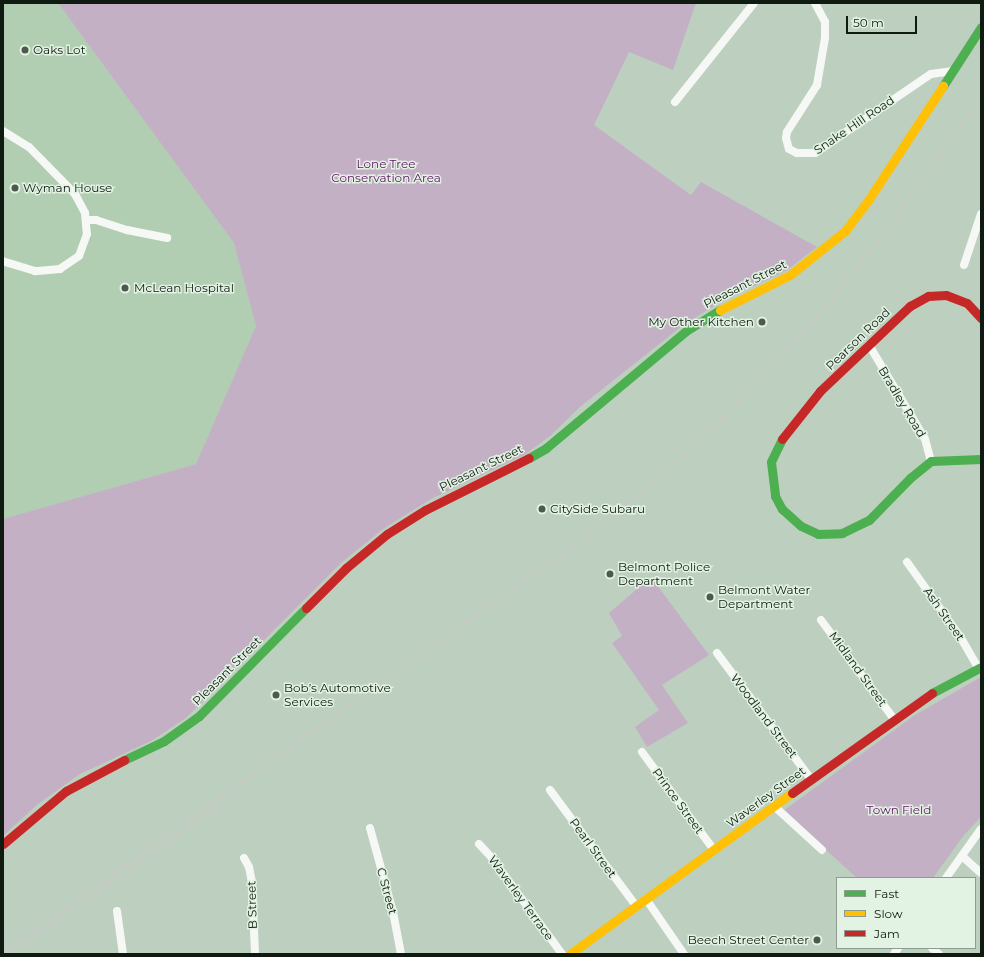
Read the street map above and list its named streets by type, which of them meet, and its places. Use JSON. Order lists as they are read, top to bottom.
{
  "streets": {
    "main road": ["Pleasant Street", "Pearson Road", "Waverley Street"],
    "street": [
      "Snake Hill Road",
      "Bradley Road",
      "Ash Street",
      "Midland Street",
      "Woodland Street",
      "Prince Street",
      "Pearl Street",
      "C Street",
      "Waverley Terrace",
      "B Street"
    ]
  },
  "crossings": [
    ["Snake Hill Road", "Pleasant Street"],
    ["Pearson Road", "Bradley Road"],
    ["Ash Street", "Waverley Street"],
    ["Midland Street", "Waverley Street"],
    ["Woodland Street", "Waverley Street"],
    ["Waverley Street", "Prince Street"],
    ["Waverley Street", "Pearl Street"]
  ],
  "parks": ["Lone Tree Conservation Area", "Town Field"],
  "places": [
    "Oaks Lot",
    "Wyman House",
    "McLean Hospital",
    "My Other Kitchen",
    "CitySide Subaru",
    "Belmont Police Department",
    "Belmont Water Department",
    "Bob’s Automotive Services",
    "Beech Street Center"
  ],
  "legend": ["Fast", "Slow", "Jam"],
  "scale_bar": "50 m"
}
